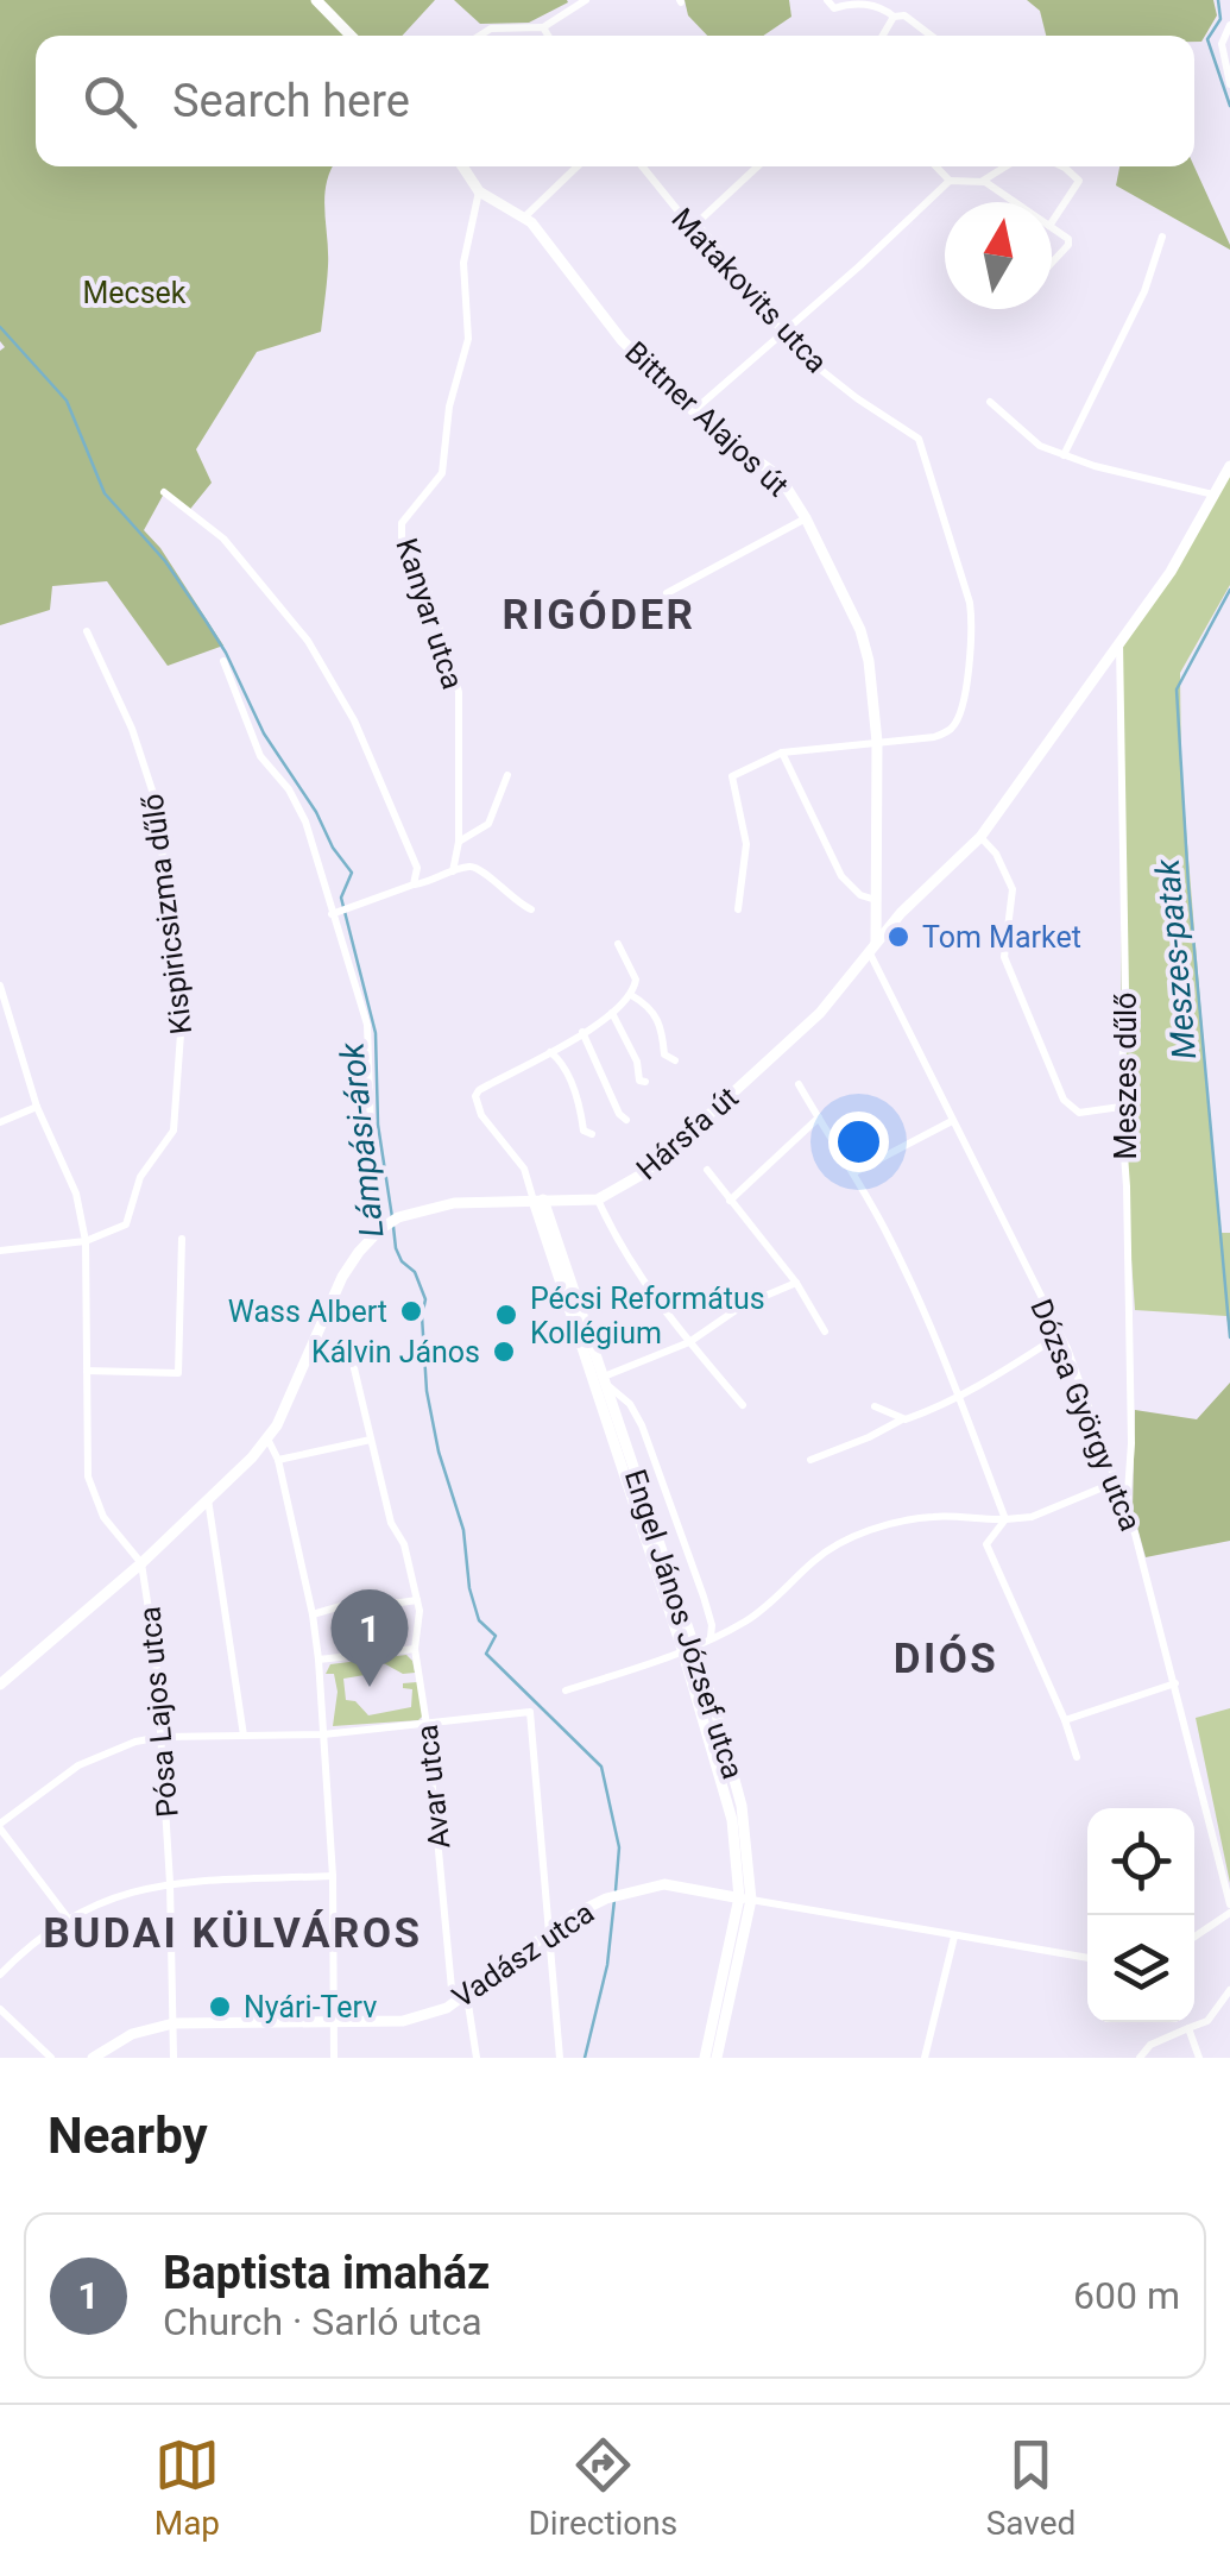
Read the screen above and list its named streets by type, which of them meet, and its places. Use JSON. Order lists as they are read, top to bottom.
{
  "streets": {
    "street": [
      "Matakovits utca",
      "Bittner Alajos út",
      "Kanyar utca",
      "Kispiricsizma dűlő",
      "Meszes dűlő",
      "Hársfa út",
      "Dózsa György utca",
      "Engel János József utca",
      "Pósa Lajos utca",
      "Avar utca",
      "Vadász utca"
    ]
  },
  "crossings": [
    ["Matakovits utca", "Bittner Alajos út"],
    ["Bittner Alajos út", "Kanyar utca"],
    ["Bittner Alajos út", "Hársfa út"],
    ["Bittner Alajos út", "Dózsa György utca"],
    ["Kispiricsizma dűlő", "Pósa Lajos utca"],
    ["Meszes dűlő", "Hársfa út"],
    ["Meszes dűlő", "Dózsa György utca"],
    ["Hársfa út", "Dózsa György utca"],
    ["Hársfa út", "Engel János József utca"],
    ["Hársfa út", "Pósa Lajos utca"],
    ["Engel János József utca", "Vadász utca"],
    ["Pósa Lajos utca", "Vadász utca"],
    ["Avar utca", "Vadász utca"]
  ],
  "districts": ["RIGÓDER", "DIÓS", "BUDAI KÜLVÁROS"],
  "water": ["Meszes-patak", "Lámpási-árok"],
  "parks": ["Mecsek"],
  "places": [
    "Tom Market",
    "Wass Albert",
    "Pécsi Református Kollégium",
    "Kálvin János",
    "Nyári-Terv"
  ],
  "north": "top",
  "page": {
    "search": "Search here",
    "pins": "1",
    "heading": "Nearby",
    "list": [
      {
        "mark": "1",
        "name": "Baptista imaház",
        "note": "Church · Sarló utca",
        "value": "600 m"
      }
    ],
    "nav": ["Map", "Directions", "Saved"]
  }
}
